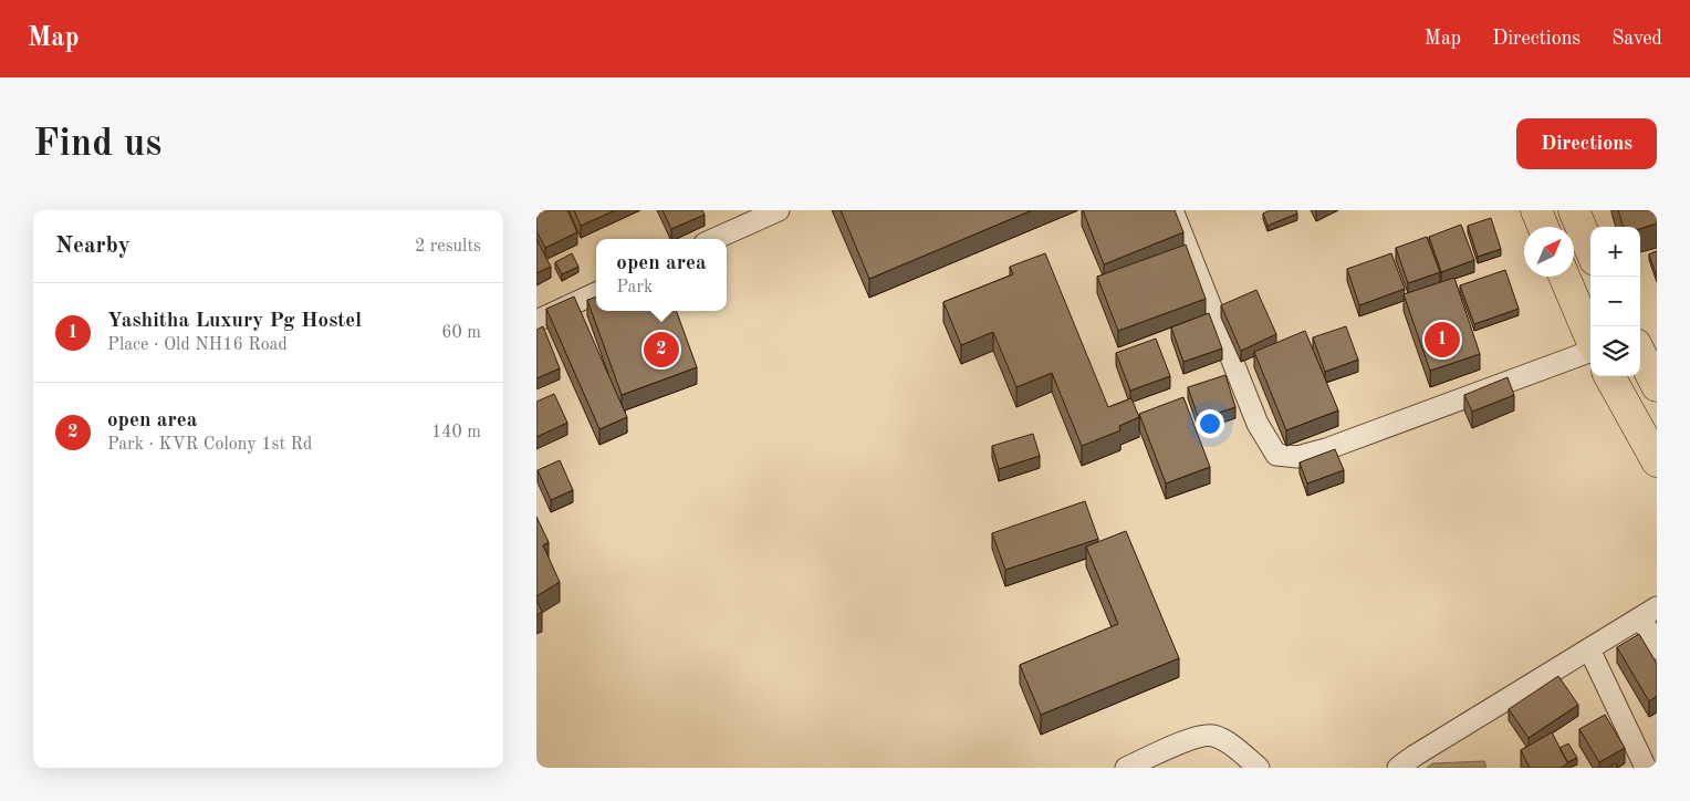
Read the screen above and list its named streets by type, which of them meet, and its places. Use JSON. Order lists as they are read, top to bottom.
{
  "north": "top right",
  "page": {
    "header": "Map",
    "nav": ["Map", "Directions", "Saved"],
    "buttons": "Directions",
    "title": "Find us",
    "heading": ["Nearby", "2 results"],
    "map_buttons": ["+", "−"],
    "popup": ["open area", "Park"],
    "list": [
      {
        "mark": "1",
        "name": "Yashitha Luxury Pg Hostel",
        "note": "Place · Old NH16 Road",
        "value": "60 m"
      },
      {
        "mark": "2",
        "name": "open area",
        "note": "Park · KVR Colony 1st Rd",
        "value": "140 m"
      }
    ],
    "pins": ["1", "2"]
  }
}
